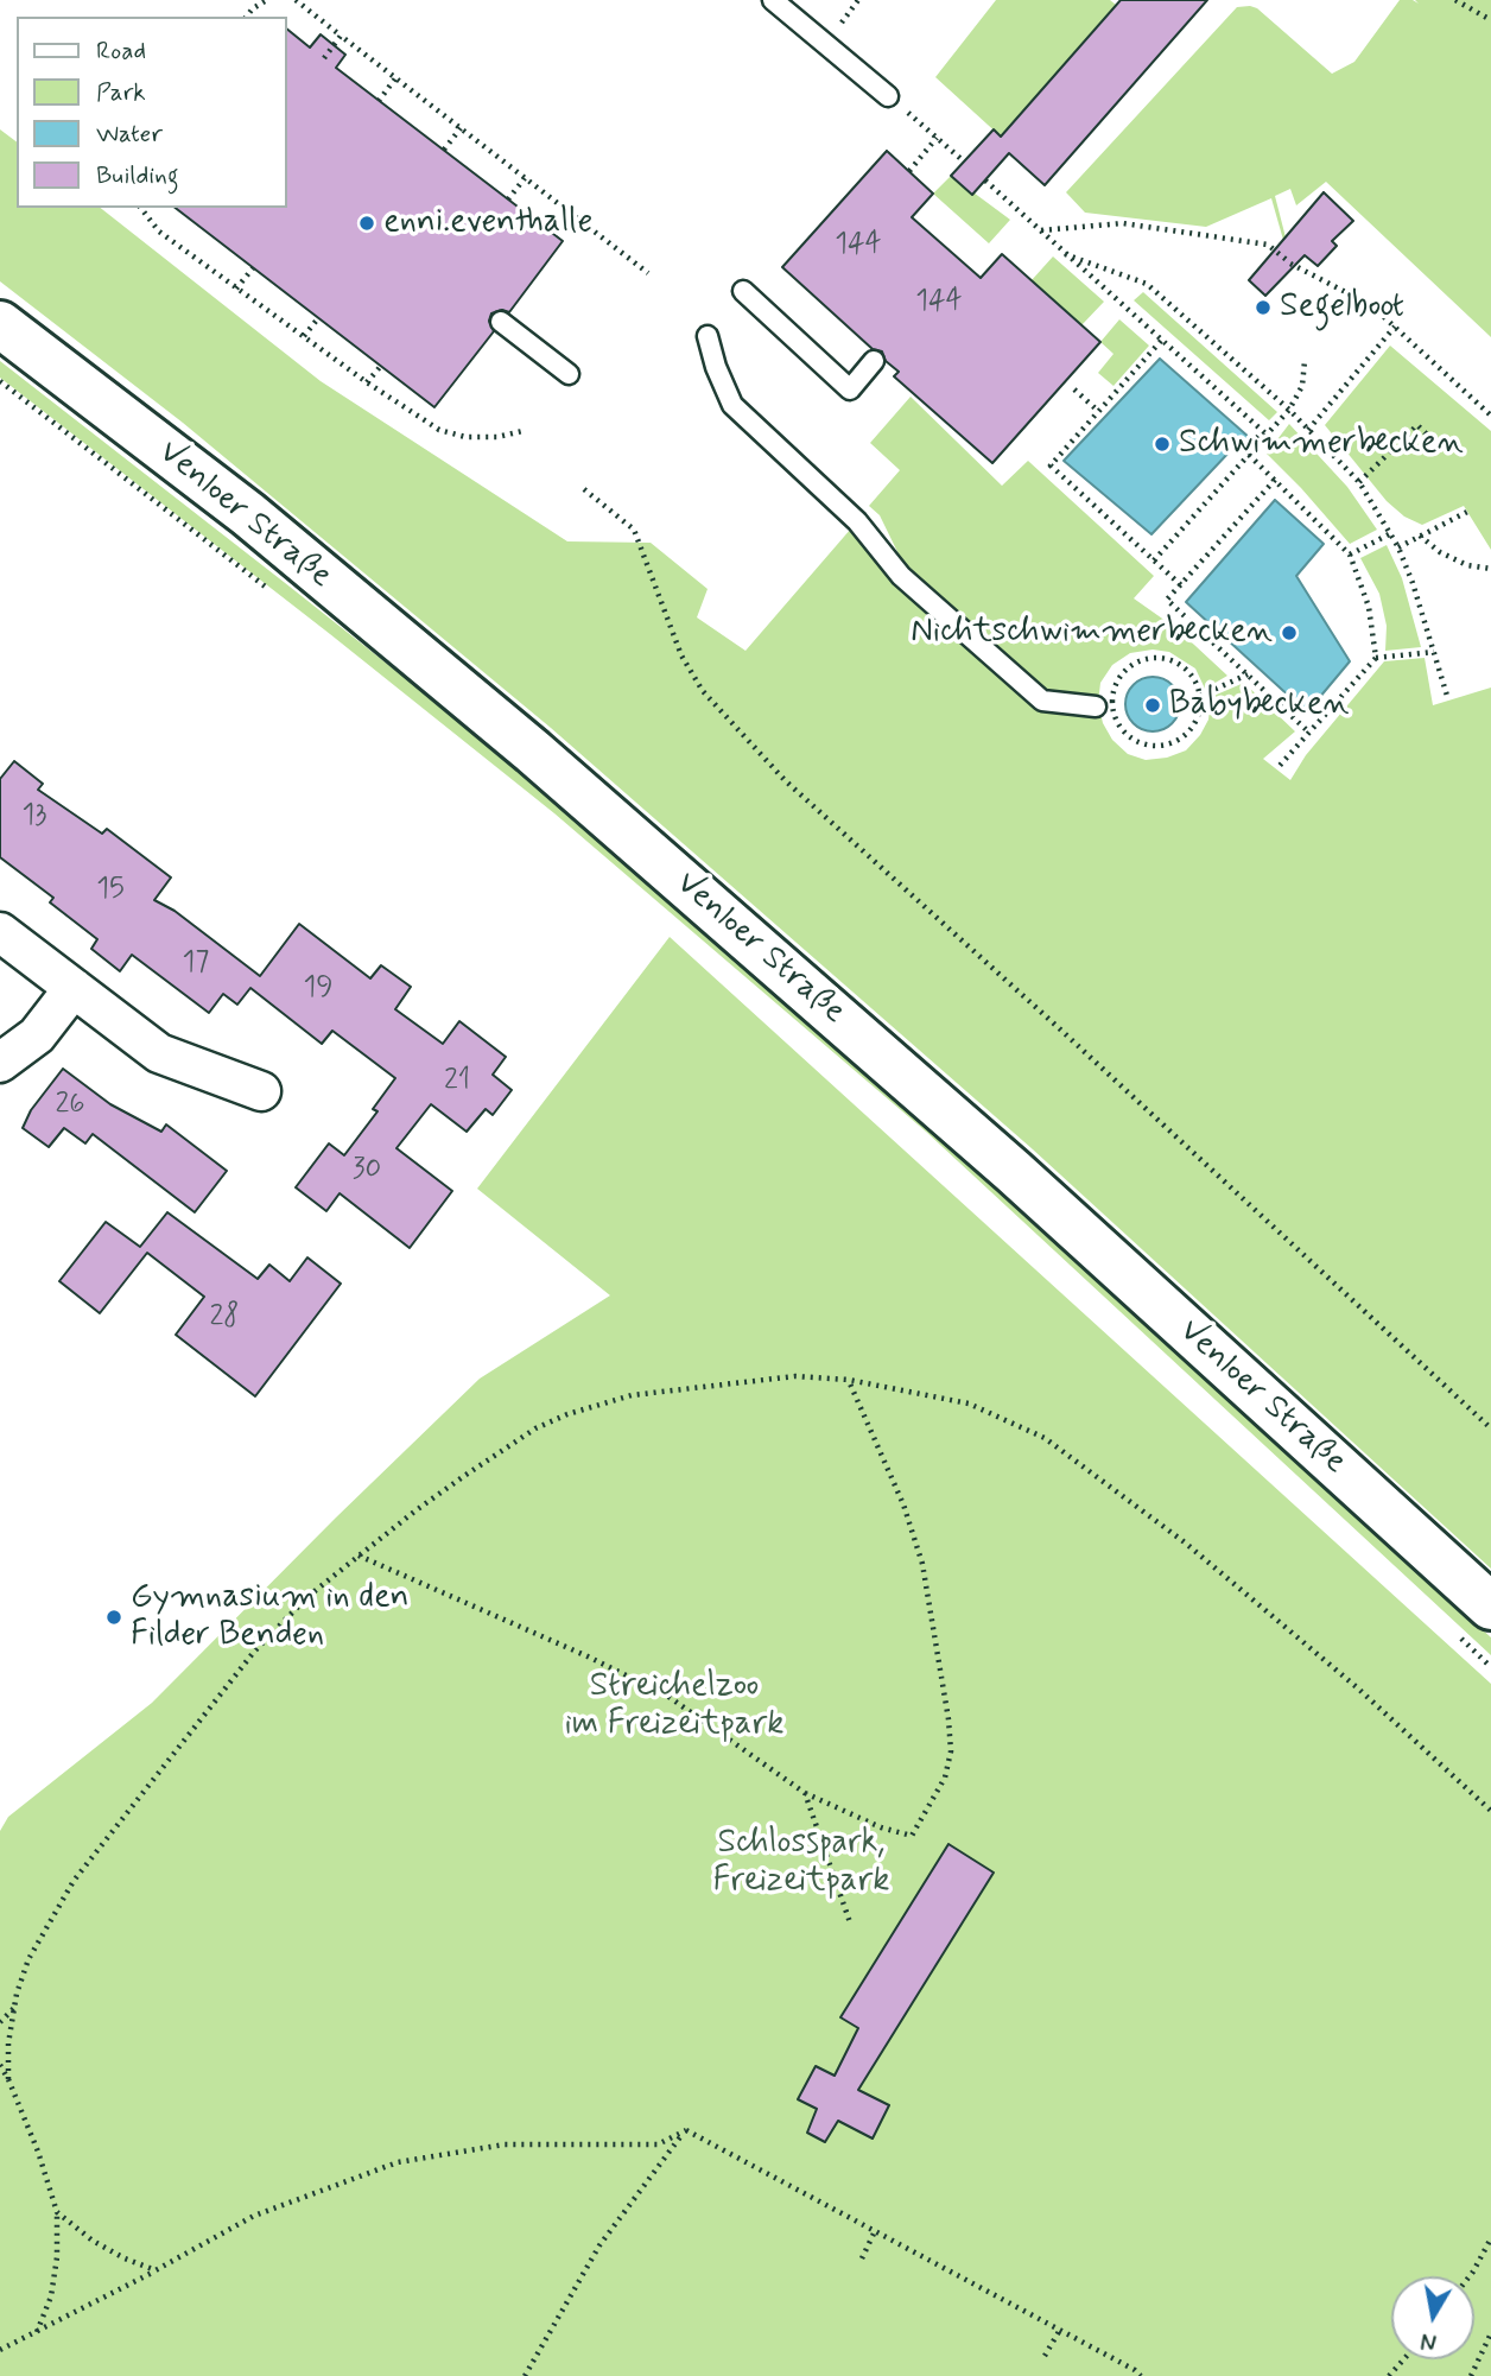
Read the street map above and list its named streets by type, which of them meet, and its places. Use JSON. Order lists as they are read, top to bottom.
{
  "streets": {
    "main road": ["Venloer Straße"]
  },
  "parks": ["Streichelzoo im Freizeitpark", "Schlosspark, Freizeitpark"],
  "places": [
    "enni.eventhalle",
    "Segelboot",
    "Schwimmerbecken",
    "Nichtschwimmerbecken",
    "Babybecken",
    "Gymnasium in den Filder Benden"
  ],
  "house_numbers": [
    "144",
    "144",
    "13",
    "15",
    "17",
    "19",
    "21",
    "26",
    "30",
    "28"
  ],
  "legend": [
    "Road",
    "Park",
    "Water",
    "Building"
  ],
  "north": "bottom"
}
